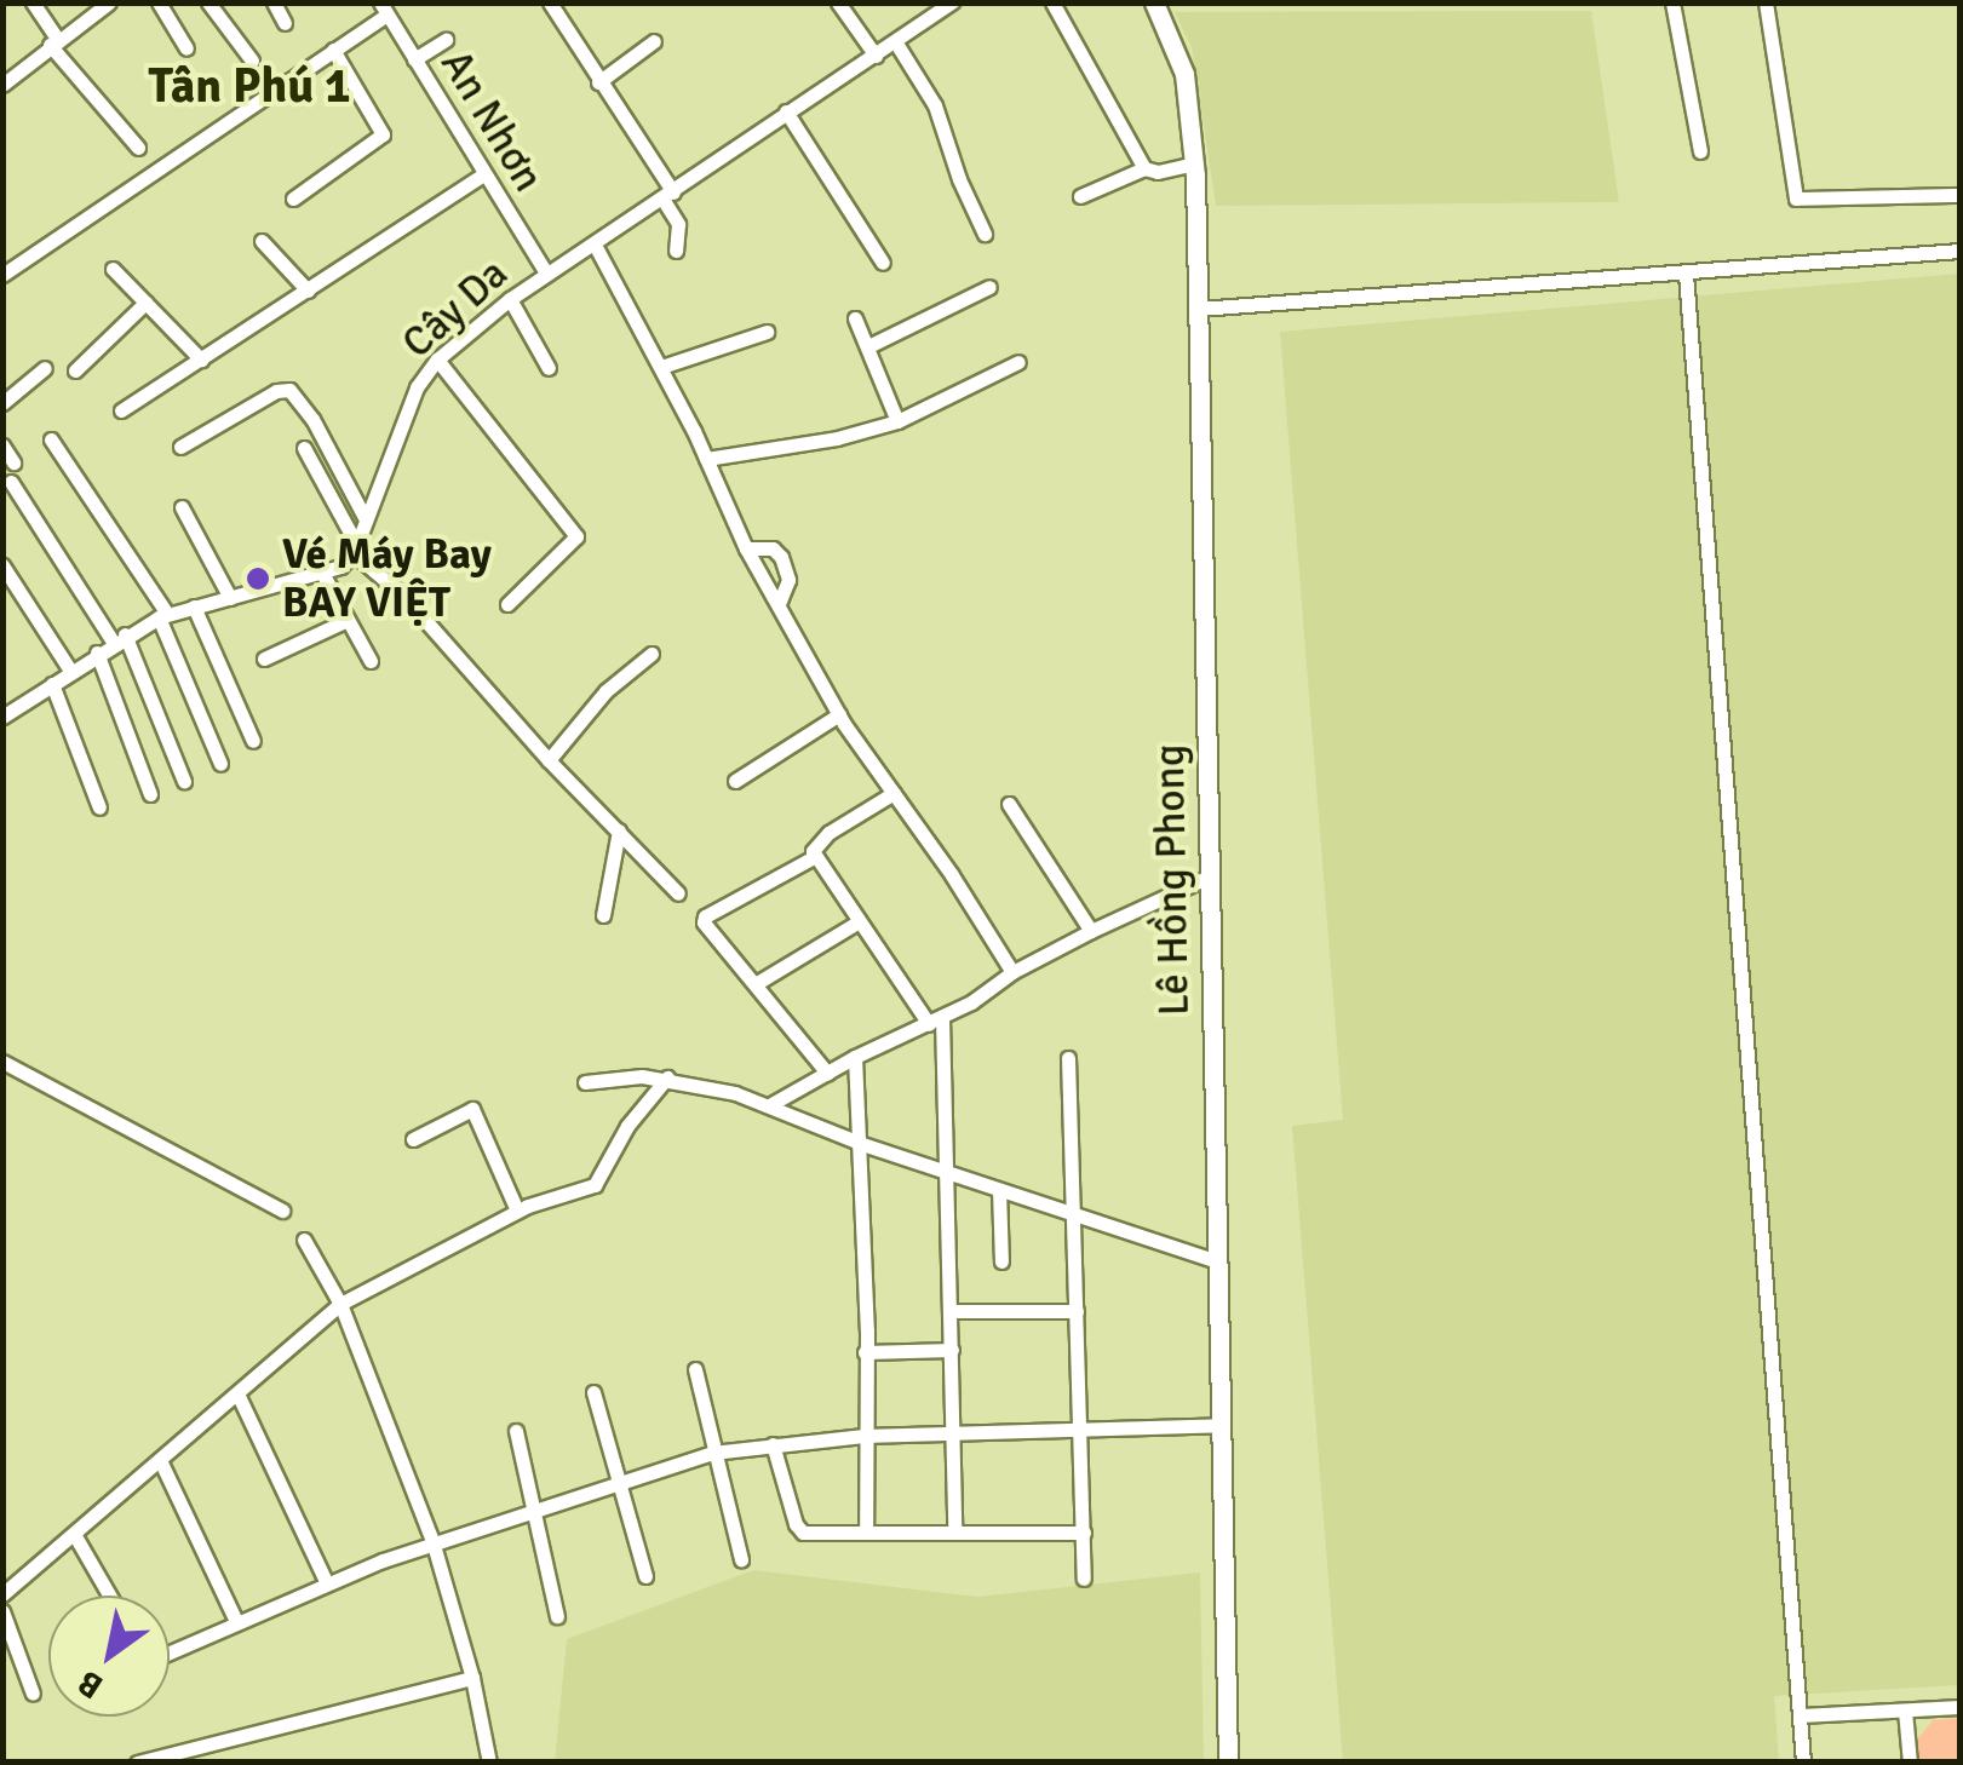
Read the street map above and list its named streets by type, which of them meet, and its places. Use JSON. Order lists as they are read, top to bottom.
{
  "streets": {
    "main road": ["Lê Hồng Phong"],
    "street": ["An Nhơn", "Cây Da"]
  },
  "crossings": [
    ["An Nhơn", "Cây Da"]
  ],
  "districts": ["Tân Phú 1"],
  "places": ["Vé Máy Bay BAY VIỆT"],
  "north": "bottom left"
}
